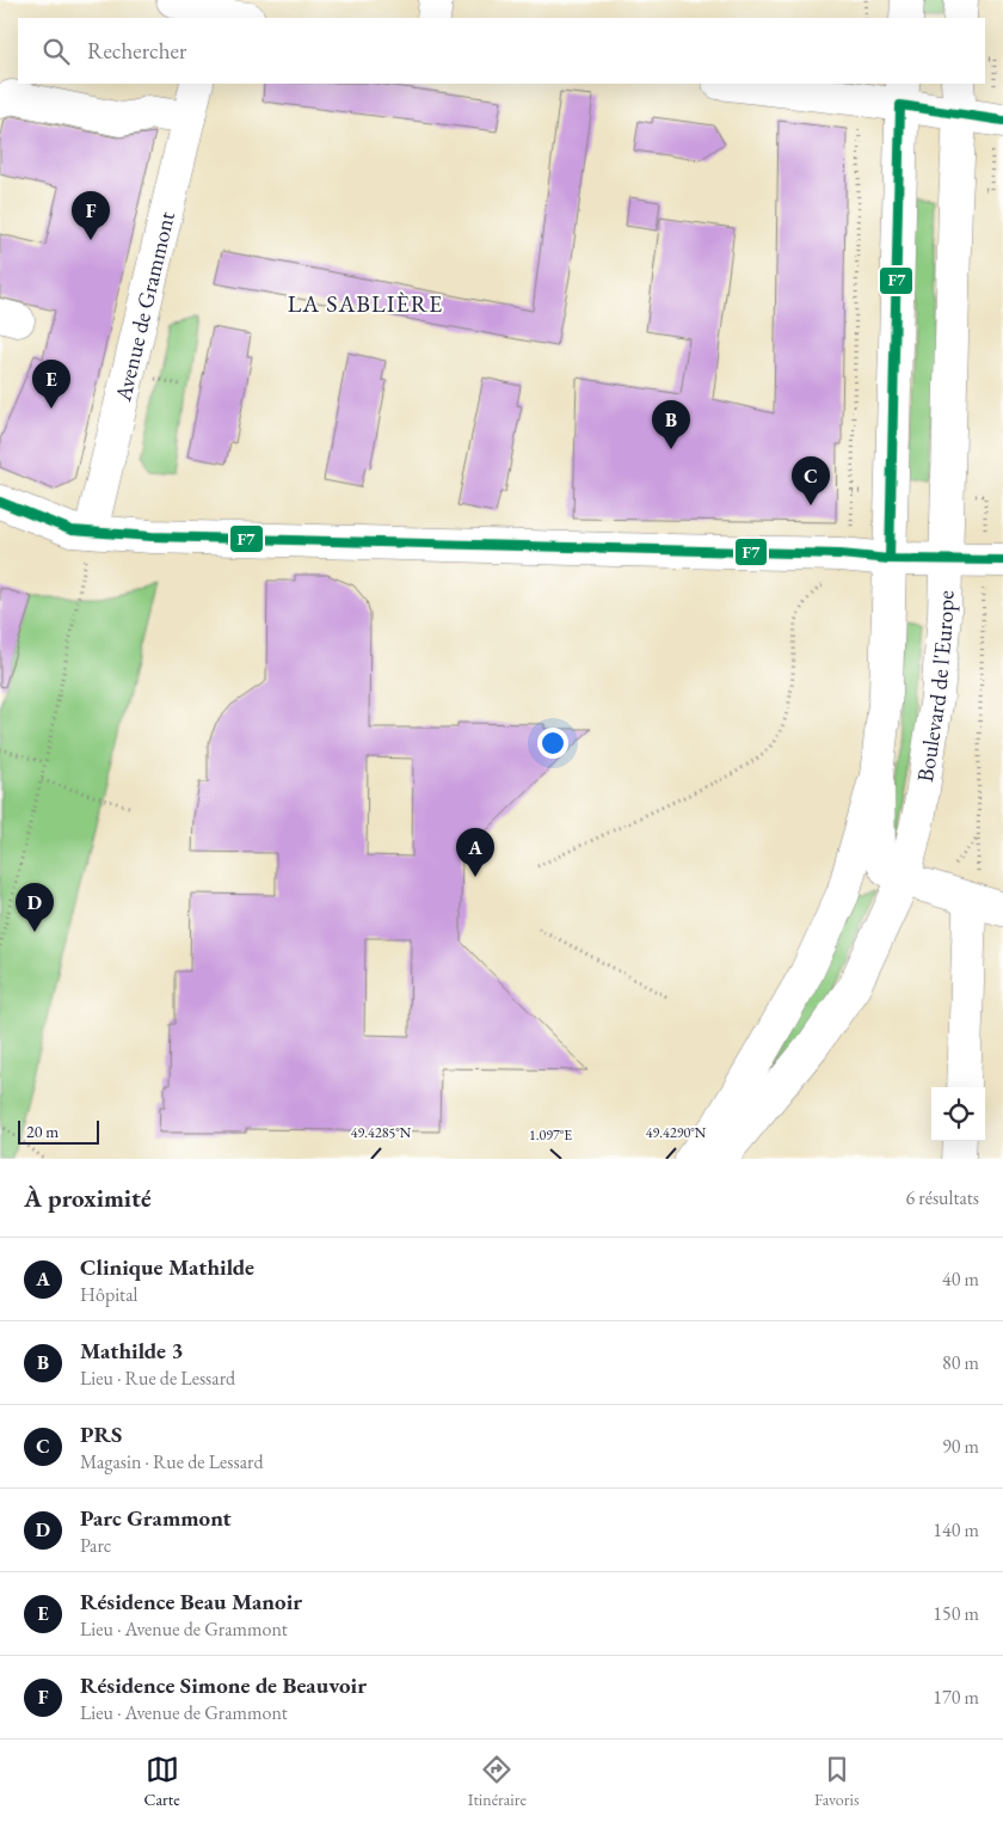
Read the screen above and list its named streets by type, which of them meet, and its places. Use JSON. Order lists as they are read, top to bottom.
{
  "streets": {
    "main road": ["Avenue de Grammont", "Boulevard de l'Europe"]
  },
  "districts": ["LA SABLIÈRE"],
  "lines": ["transit line F7"],
  "scale_bar": "20 m",
  "page": {
    "search": "Rechercher",
    "pins": [
      "F",
      "E",
      "B",
      "C",
      "A",
      "D"
    ],
    "scale": "20 m",
    "heading": ["À proximité", "6 résultats"],
    "list": [
      {
        "mark": "A",
        "name": "Clinique Mathilde",
        "note": "Hôpital",
        "value": "40 m"
      },
      {
        "mark": "B",
        "name": "Mathilde 3",
        "note": "Lieu · Rue de Lessard",
        "value": "80 m"
      },
      {
        "mark": "C",
        "name": "PRS",
        "note": "Magasin · Rue de Lessard",
        "value": "90 m"
      },
      {
        "mark": "D",
        "name": "Parc Grammont",
        "note": "Parc",
        "value": "140 m"
      },
      {
        "mark": "E",
        "name": "Résidence Beau Manoir",
        "note": "Lieu · Avenue de Grammont",
        "value": "150 m"
      },
      {
        "mark": "F",
        "name": "Résidence Simone de Beauvoir",
        "note": "Lieu · Avenue de Grammont",
        "value": "170 m"
      }
    ],
    "nav": ["Carte", "Itinéraire", "Favoris"]
  },
  "coordinates": ["49.4285°N", "49.4290°N", "1.097°E"]
}
